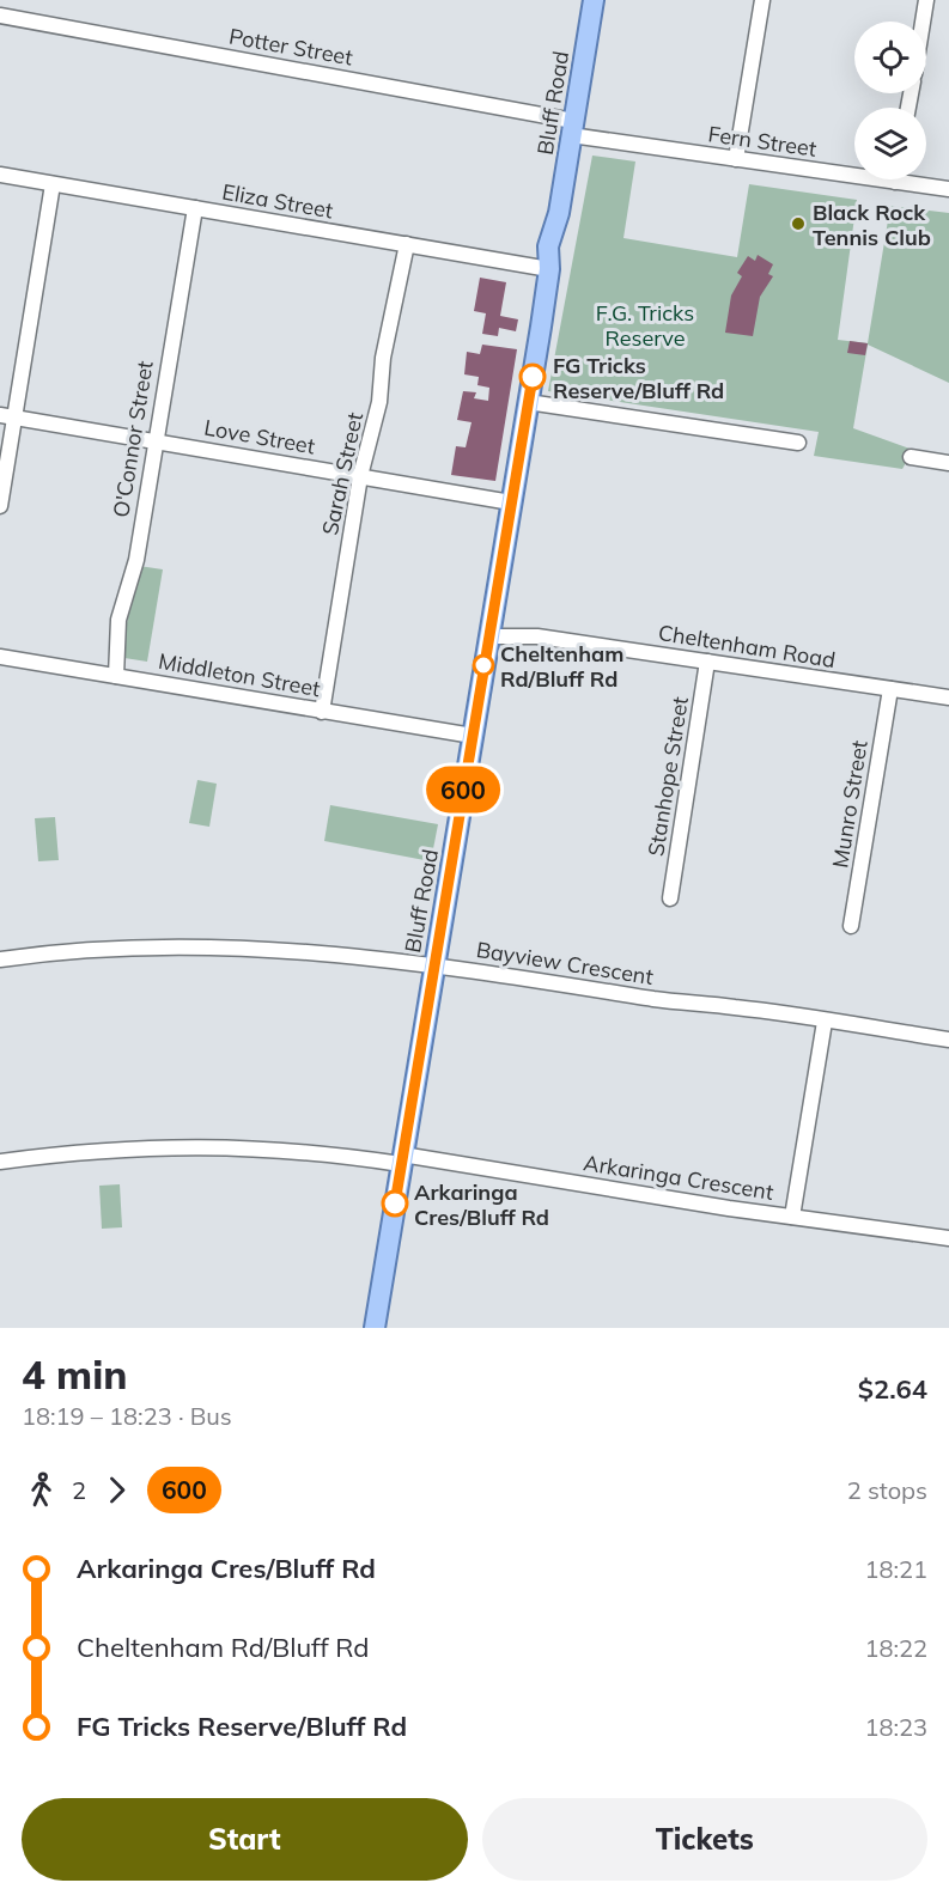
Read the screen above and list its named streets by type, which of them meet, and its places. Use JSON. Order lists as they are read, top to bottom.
{
  "streets": {
    "main road": ["Bluff Road"],
    "street": [
      "Potter Street",
      "Fern Street",
      "Eliza Street",
      "Love Street",
      "O'Connor Street",
      "Sarah Street",
      "Cheltenham Road",
      "Middleton Street",
      "Stanhope Street",
      "Munro Street",
      "Bayview Crescent",
      "Arkaringa Crescent"
    ]
  },
  "crossings": [
    ["Potter Street", "Bluff Road"],
    ["Potter Street", "Fern Street"],
    ["Bluff Road", "Fern Street"],
    ["Bluff Road", "Eliza Street"],
    ["Bluff Road", "Love Street"],
    ["Bluff Road", "Cheltenham Road"],
    ["Bluff Road", "Middleton Street"],
    ["Bluff Road", "Bayview Crescent"],
    ["Bluff Road", "Arkaringa Crescent"],
    ["Eliza Street", "O'Connor Street"],
    ["Eliza Street", "Sarah Street"],
    ["Love Street", "O'Connor Street"],
    ["Love Street", "Sarah Street"],
    ["O'Connor Street", "Middleton Street"],
    ["Sarah Street", "Middleton Street"],
    ["Cheltenham Road", "Stanhope Street"],
    ["Cheltenham Road", "Munro Street"]
  ],
  "parks": ["F.G. Tricks Reserve"],
  "places": [
    "Black Rock Tennis Club",
    "FG Tricks Reserve/Bluff Rd",
    "Cheltenham Rd/Bluff Rd",
    "Arkaringa Cres/Bluff Rd"
  ],
  "lines": ["bus line 600"],
  "page": {
    "on_map": "600",
    "heading": ["4 min", "18:19 – 18:23 · Bus", "$2.64"],
    "legs": ["2", "600", "2 stops"],
    "list": [
      {
        "name": "Arkaringa Cres/Bluff Rd",
        "value": "18:21"
      },
      {
        "name": "Cheltenham Rd/Bluff Rd",
        "value": "18:22"
      },
      {
        "name": "FG Tricks Reserve/Bluff Rd",
        "value": "18:23"
      }
    ],
    "buttons": ["Start", "Tickets"]
  }
}
